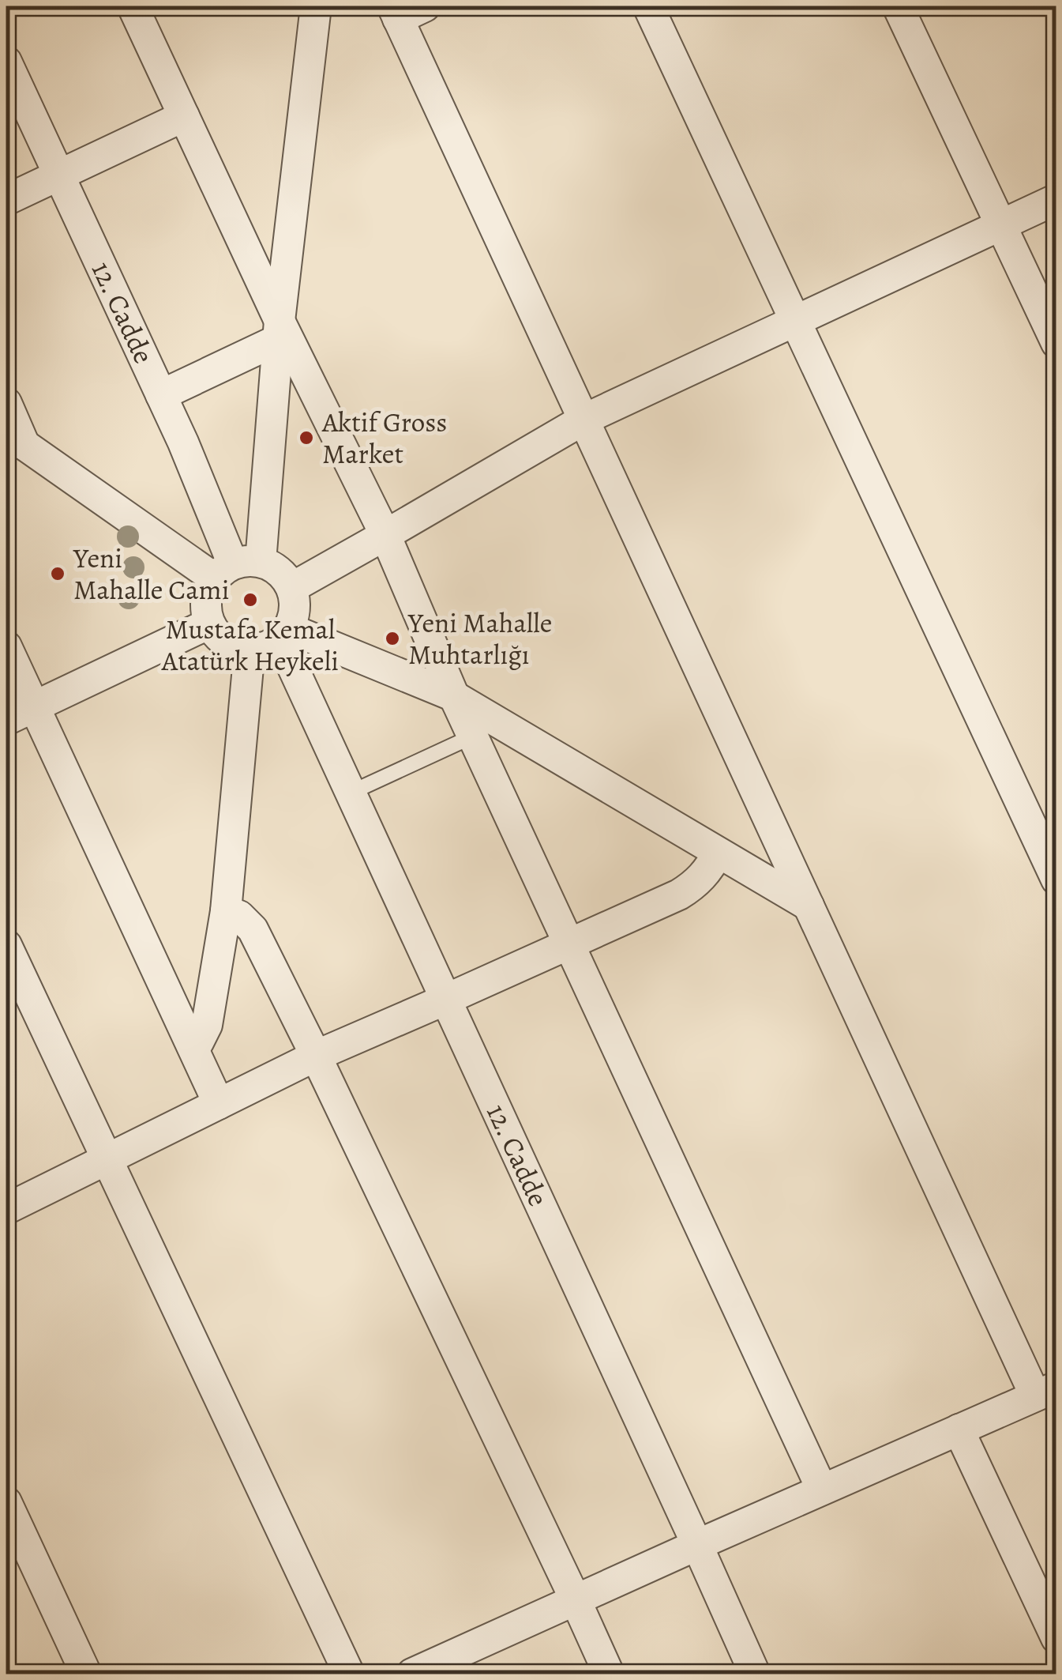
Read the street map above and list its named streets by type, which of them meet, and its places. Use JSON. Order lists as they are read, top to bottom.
{
  "streets": {
    "street": ["12. Cadde"]
  },
  "places": [
    "Aktif Gross Market",
    "Yeni Mahalle Cami",
    "Mustafa Kemal Atatürk Heykeli",
    "Yeni Mahalle Muhtarlığı"
  ]
}
